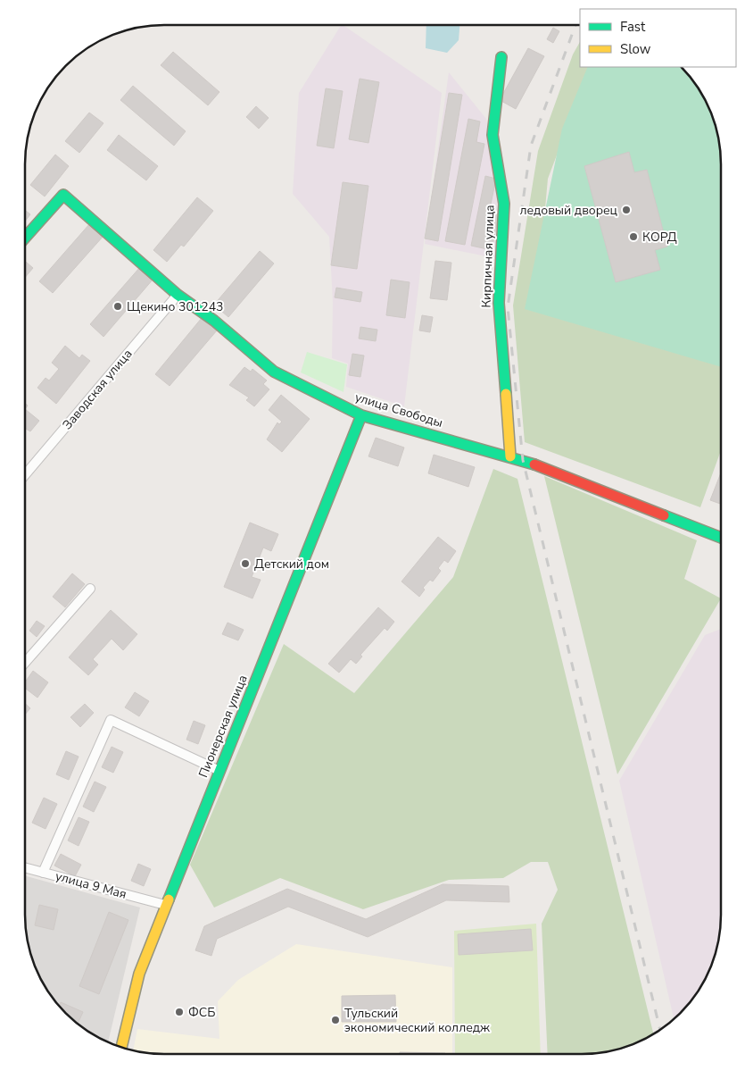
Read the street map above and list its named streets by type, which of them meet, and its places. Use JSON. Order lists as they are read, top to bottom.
{
  "streets": {
    "street": [
      "Кирпичная улица",
      "Заводская улица",
      "улица Свободы",
      "Пионерская улица",
      "улица 9 Мая"
    ]
  },
  "crossings": [
    ["Кирпичная улица", "улица Свободы"],
    ["Заводская улица", "улица Свободы"],
    ["улица Свободы", "Пионерская улица"],
    ["Пионерская улица", "улица 9 Мая"]
  ],
  "places": [
    "ледовый дворец",
    "КОРД",
    "Щекино 301243",
    "Детский дом",
    "ФСБ",
    "Тульский экономический колледж"
  ],
  "legend": ["Fast", "Slow"]
}
